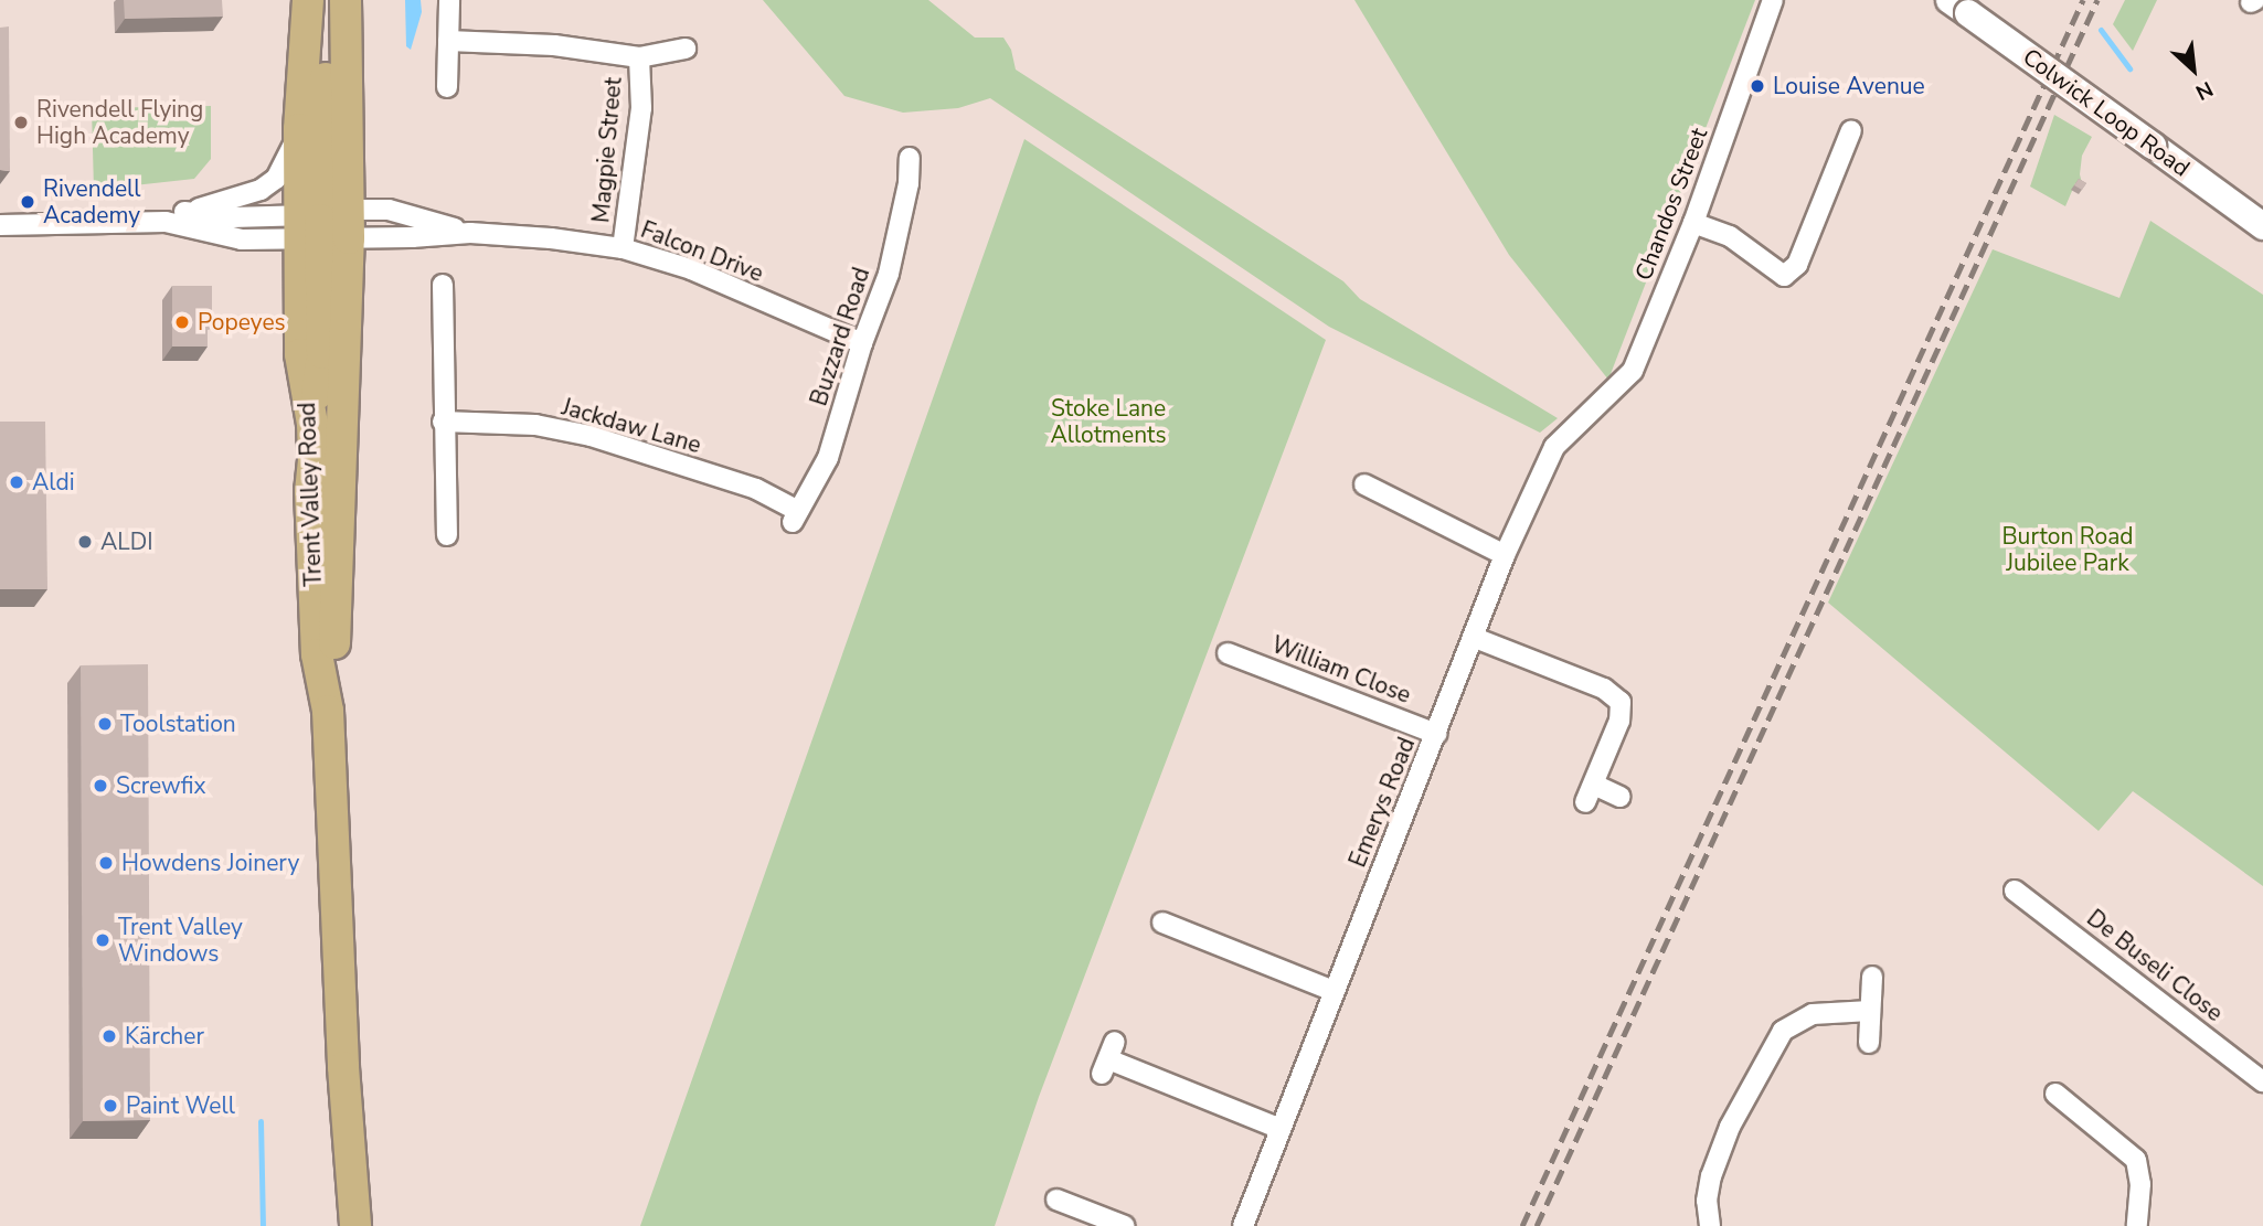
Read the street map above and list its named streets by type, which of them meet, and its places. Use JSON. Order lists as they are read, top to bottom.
{
  "streets": {
    "main road": ["Colwick Loop Road", "Trent Valley Road"],
    "street": [
      "Magpie Street",
      "Chandos Street",
      "Falcon Drive",
      "Buzzard Road",
      "Jackdaw Lane",
      "William Close",
      "Emerys Road",
      "De Buseli Close"
    ]
  },
  "crossings": [
    ["Magpie Street", "Falcon Drive"],
    ["Chandos Street", "Emerys Road"],
    ["Falcon Drive", "Buzzard Road"],
    ["Falcon Drive", "Trent Valley Road"],
    ["Buzzard Road", "Jackdaw Lane"],
    ["William Close", "Emerys Road"]
  ],
  "parks": ["Stoke Lane Allotments", "Burton Road Jubilee Park"],
  "places": [
    "Louise Avenue",
    "Rivendell Flying High Academy",
    "Rivendell Academy",
    "Popeyes",
    "Aldi",
    "ALDI",
    "Toolstation",
    "Screwfix",
    "Howdens Joinery",
    "Trent Valley Windows",
    "Kärcher",
    "Paint Well"
  ],
  "north": "bottom right"
}
